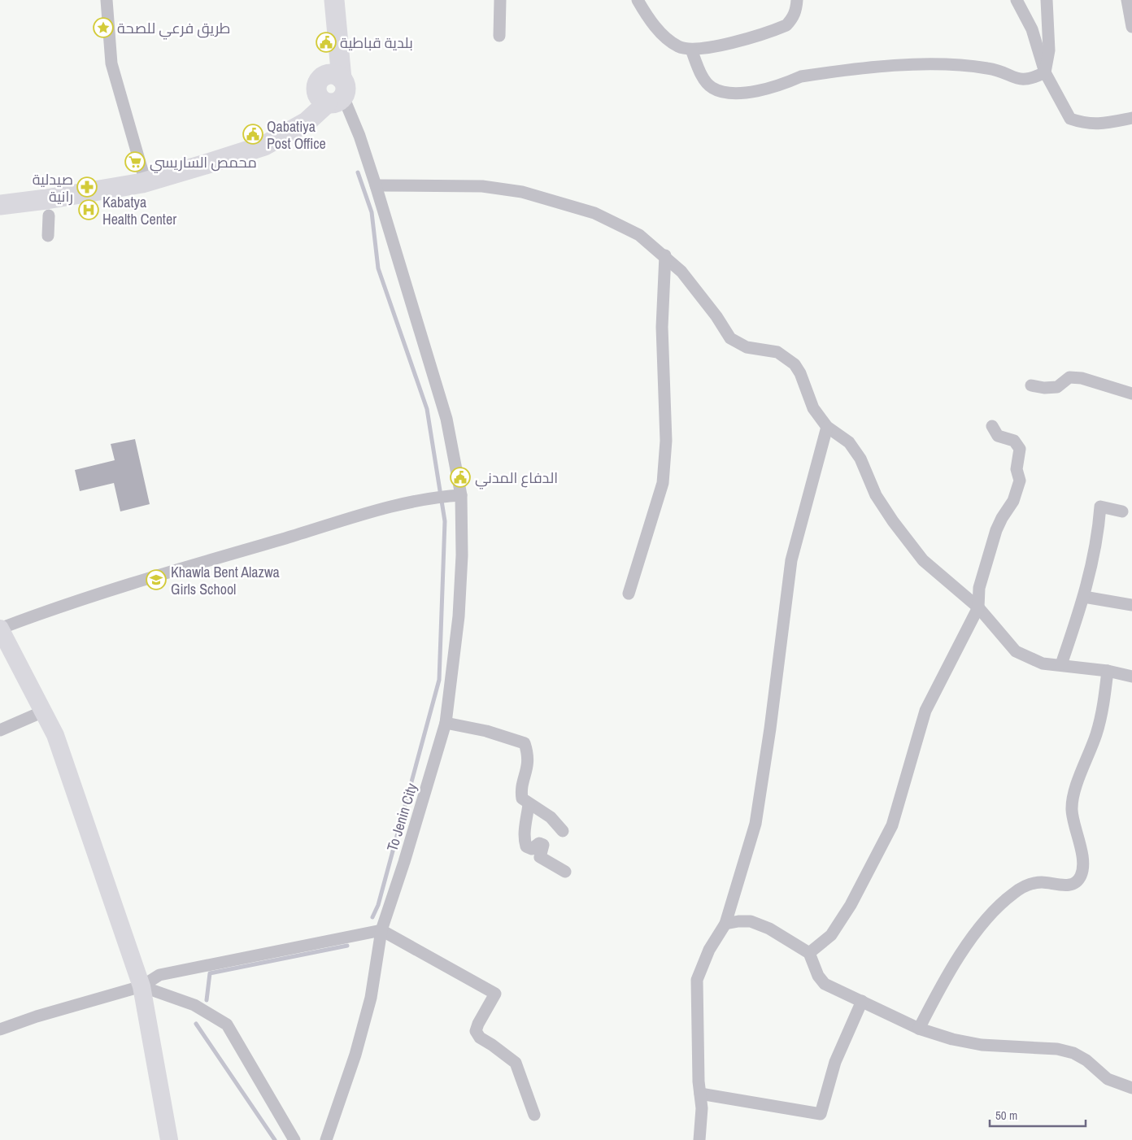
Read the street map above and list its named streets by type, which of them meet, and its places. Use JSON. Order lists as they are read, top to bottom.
{
  "streets": {
    "street": ["To Jenin City"]
  },
  "places": {
    "place": ["طريق فرعي للصحة"],
    "public building": ["بلدية قباطية", "Qabatiya Post Office", "الدفاع المدني"],
    "supermarket": ["محمص الساريسي"],
    "pharmacy": ["صيدلية رانية"],
    "hospital": ["Kabatya Health Center"],
    "school or university": ["Khawla Bent Alazwa Girls School"]
  },
  "scale_bar": "50 m"
}
